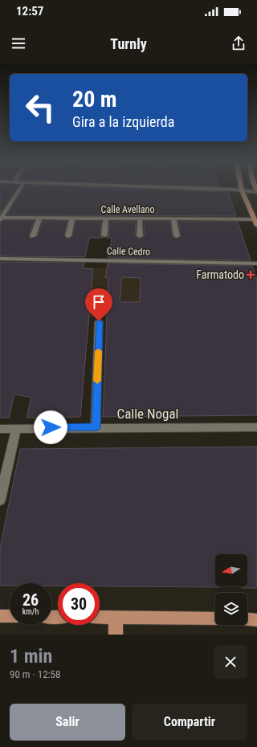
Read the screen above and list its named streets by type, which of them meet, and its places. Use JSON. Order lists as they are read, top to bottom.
{
  "streets": {
    "street": ["Calle Avellano", "Calle Cedro", "Calle Nogal"]
  },
  "places": {
    "health": ["Farmatodo"]
  },
  "north": "left",
  "page": {
    "status": "12:57",
    "header": "Turnly",
    "turn": ["20 m", "Gira a la izquierda"],
    "speed": "26 km/h",
    "limit": "30",
    "heading": ["1 min", "90 m · 12:58"],
    "buttons": ["Salir", "Compartir"]
  }
}
